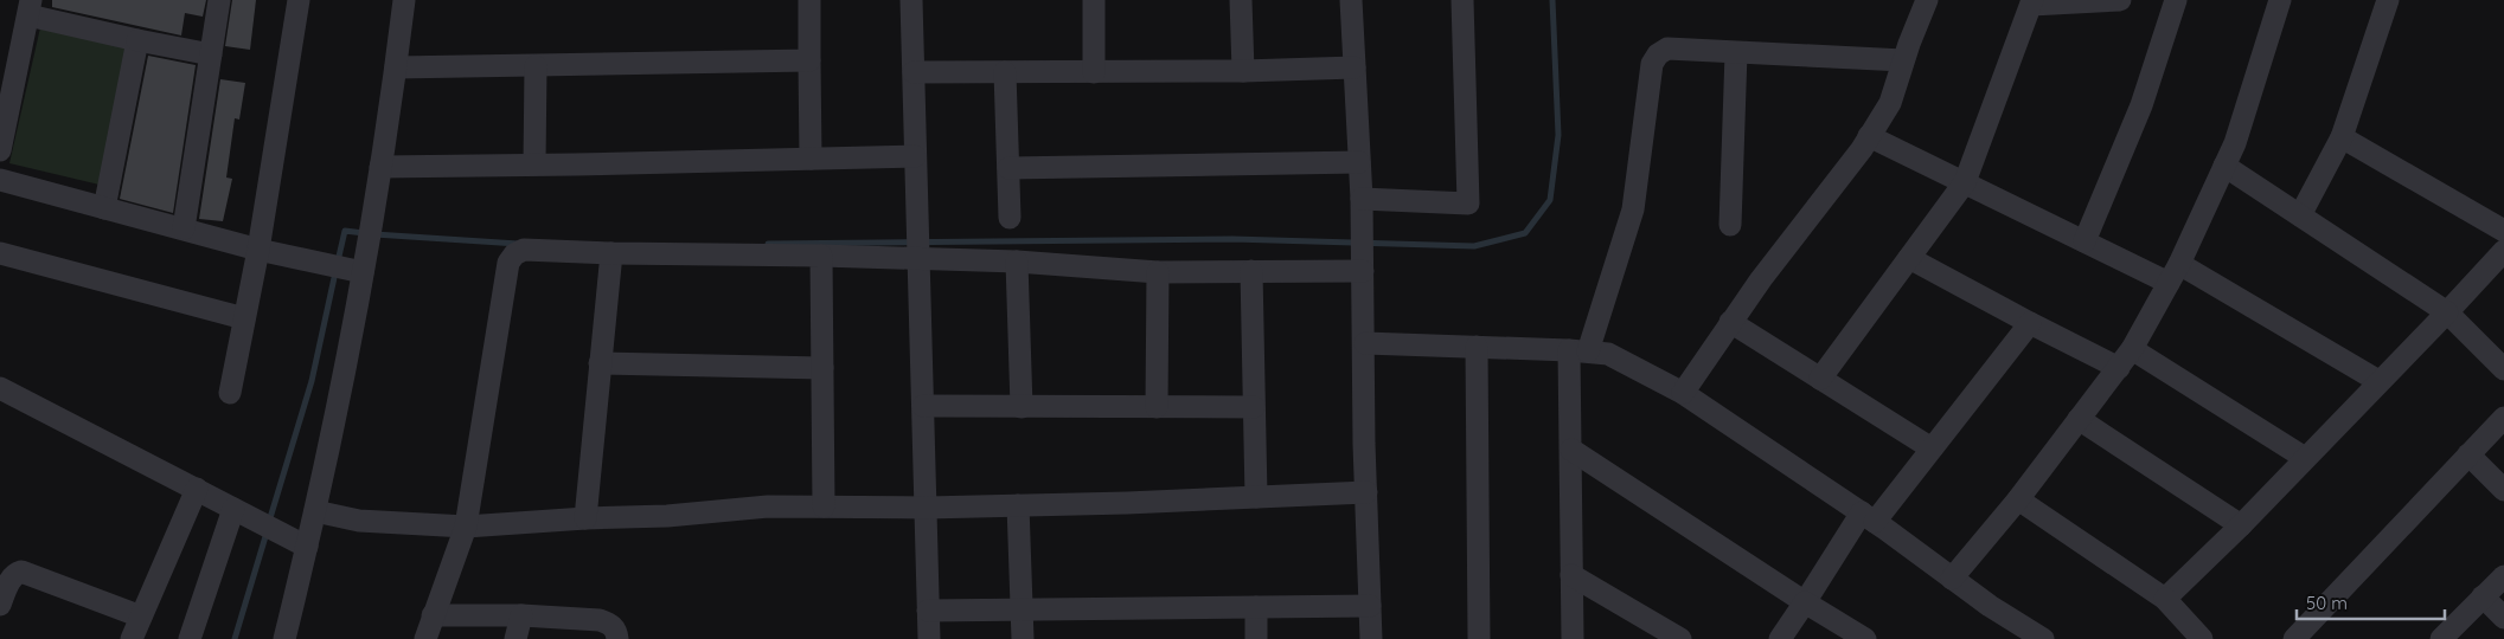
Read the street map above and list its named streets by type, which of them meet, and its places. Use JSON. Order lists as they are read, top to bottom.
{
  "scale_bar": "50 m"
}
